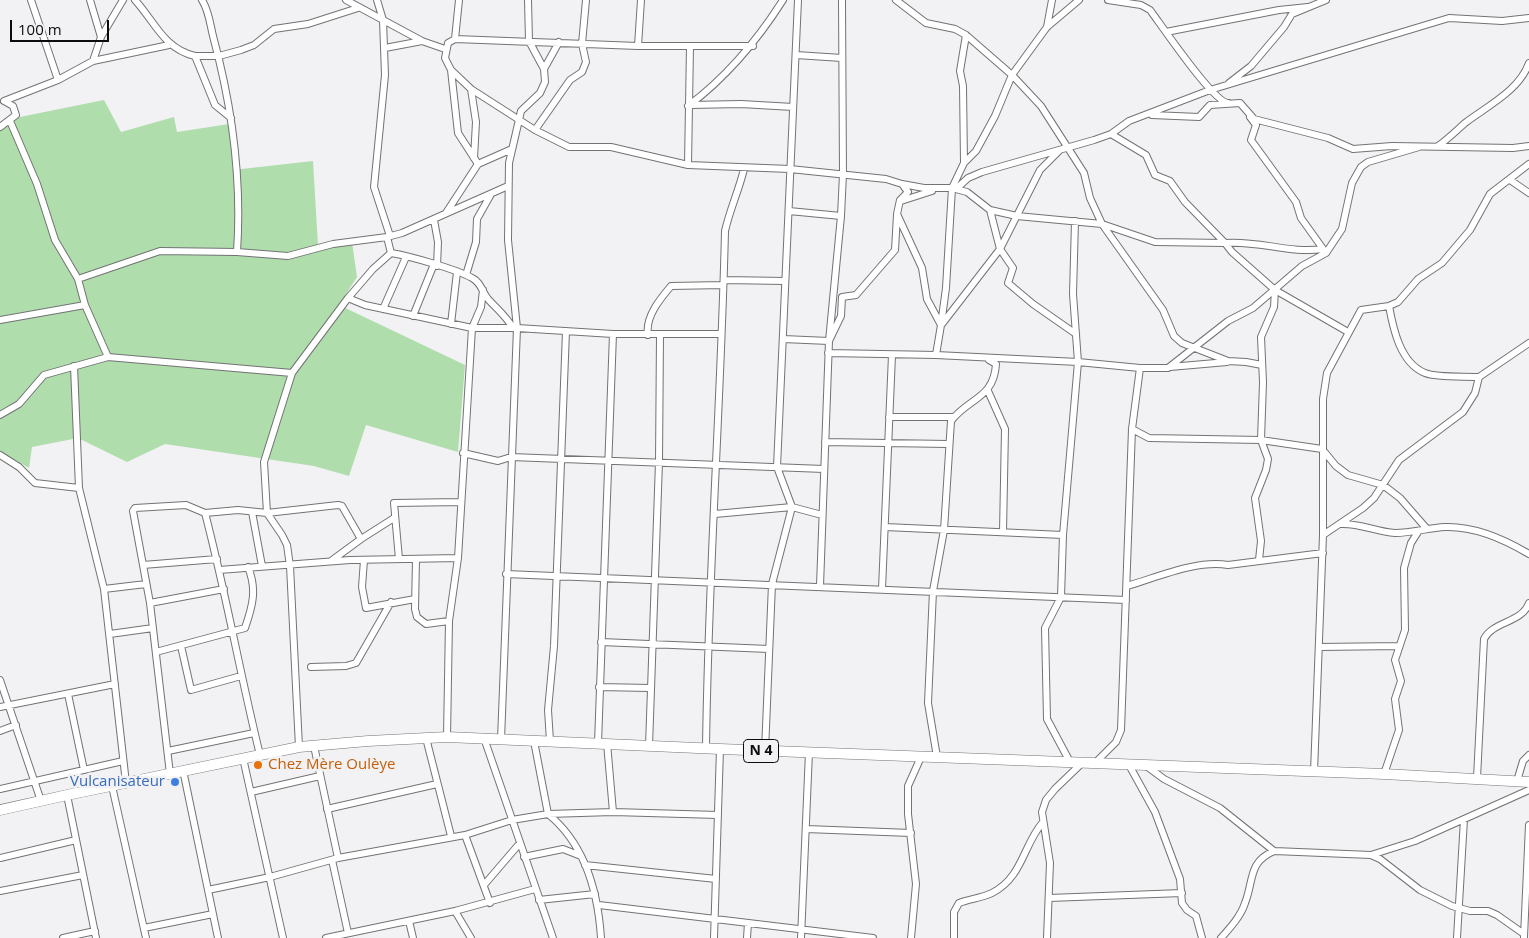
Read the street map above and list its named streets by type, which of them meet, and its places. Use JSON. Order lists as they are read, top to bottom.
{
  "streets": {
    "main road": ["N 4"]
  },
  "places": ["Chez Mère Oulèye", "Vulcanisateur"],
  "scale_bar": "100 m"
}
